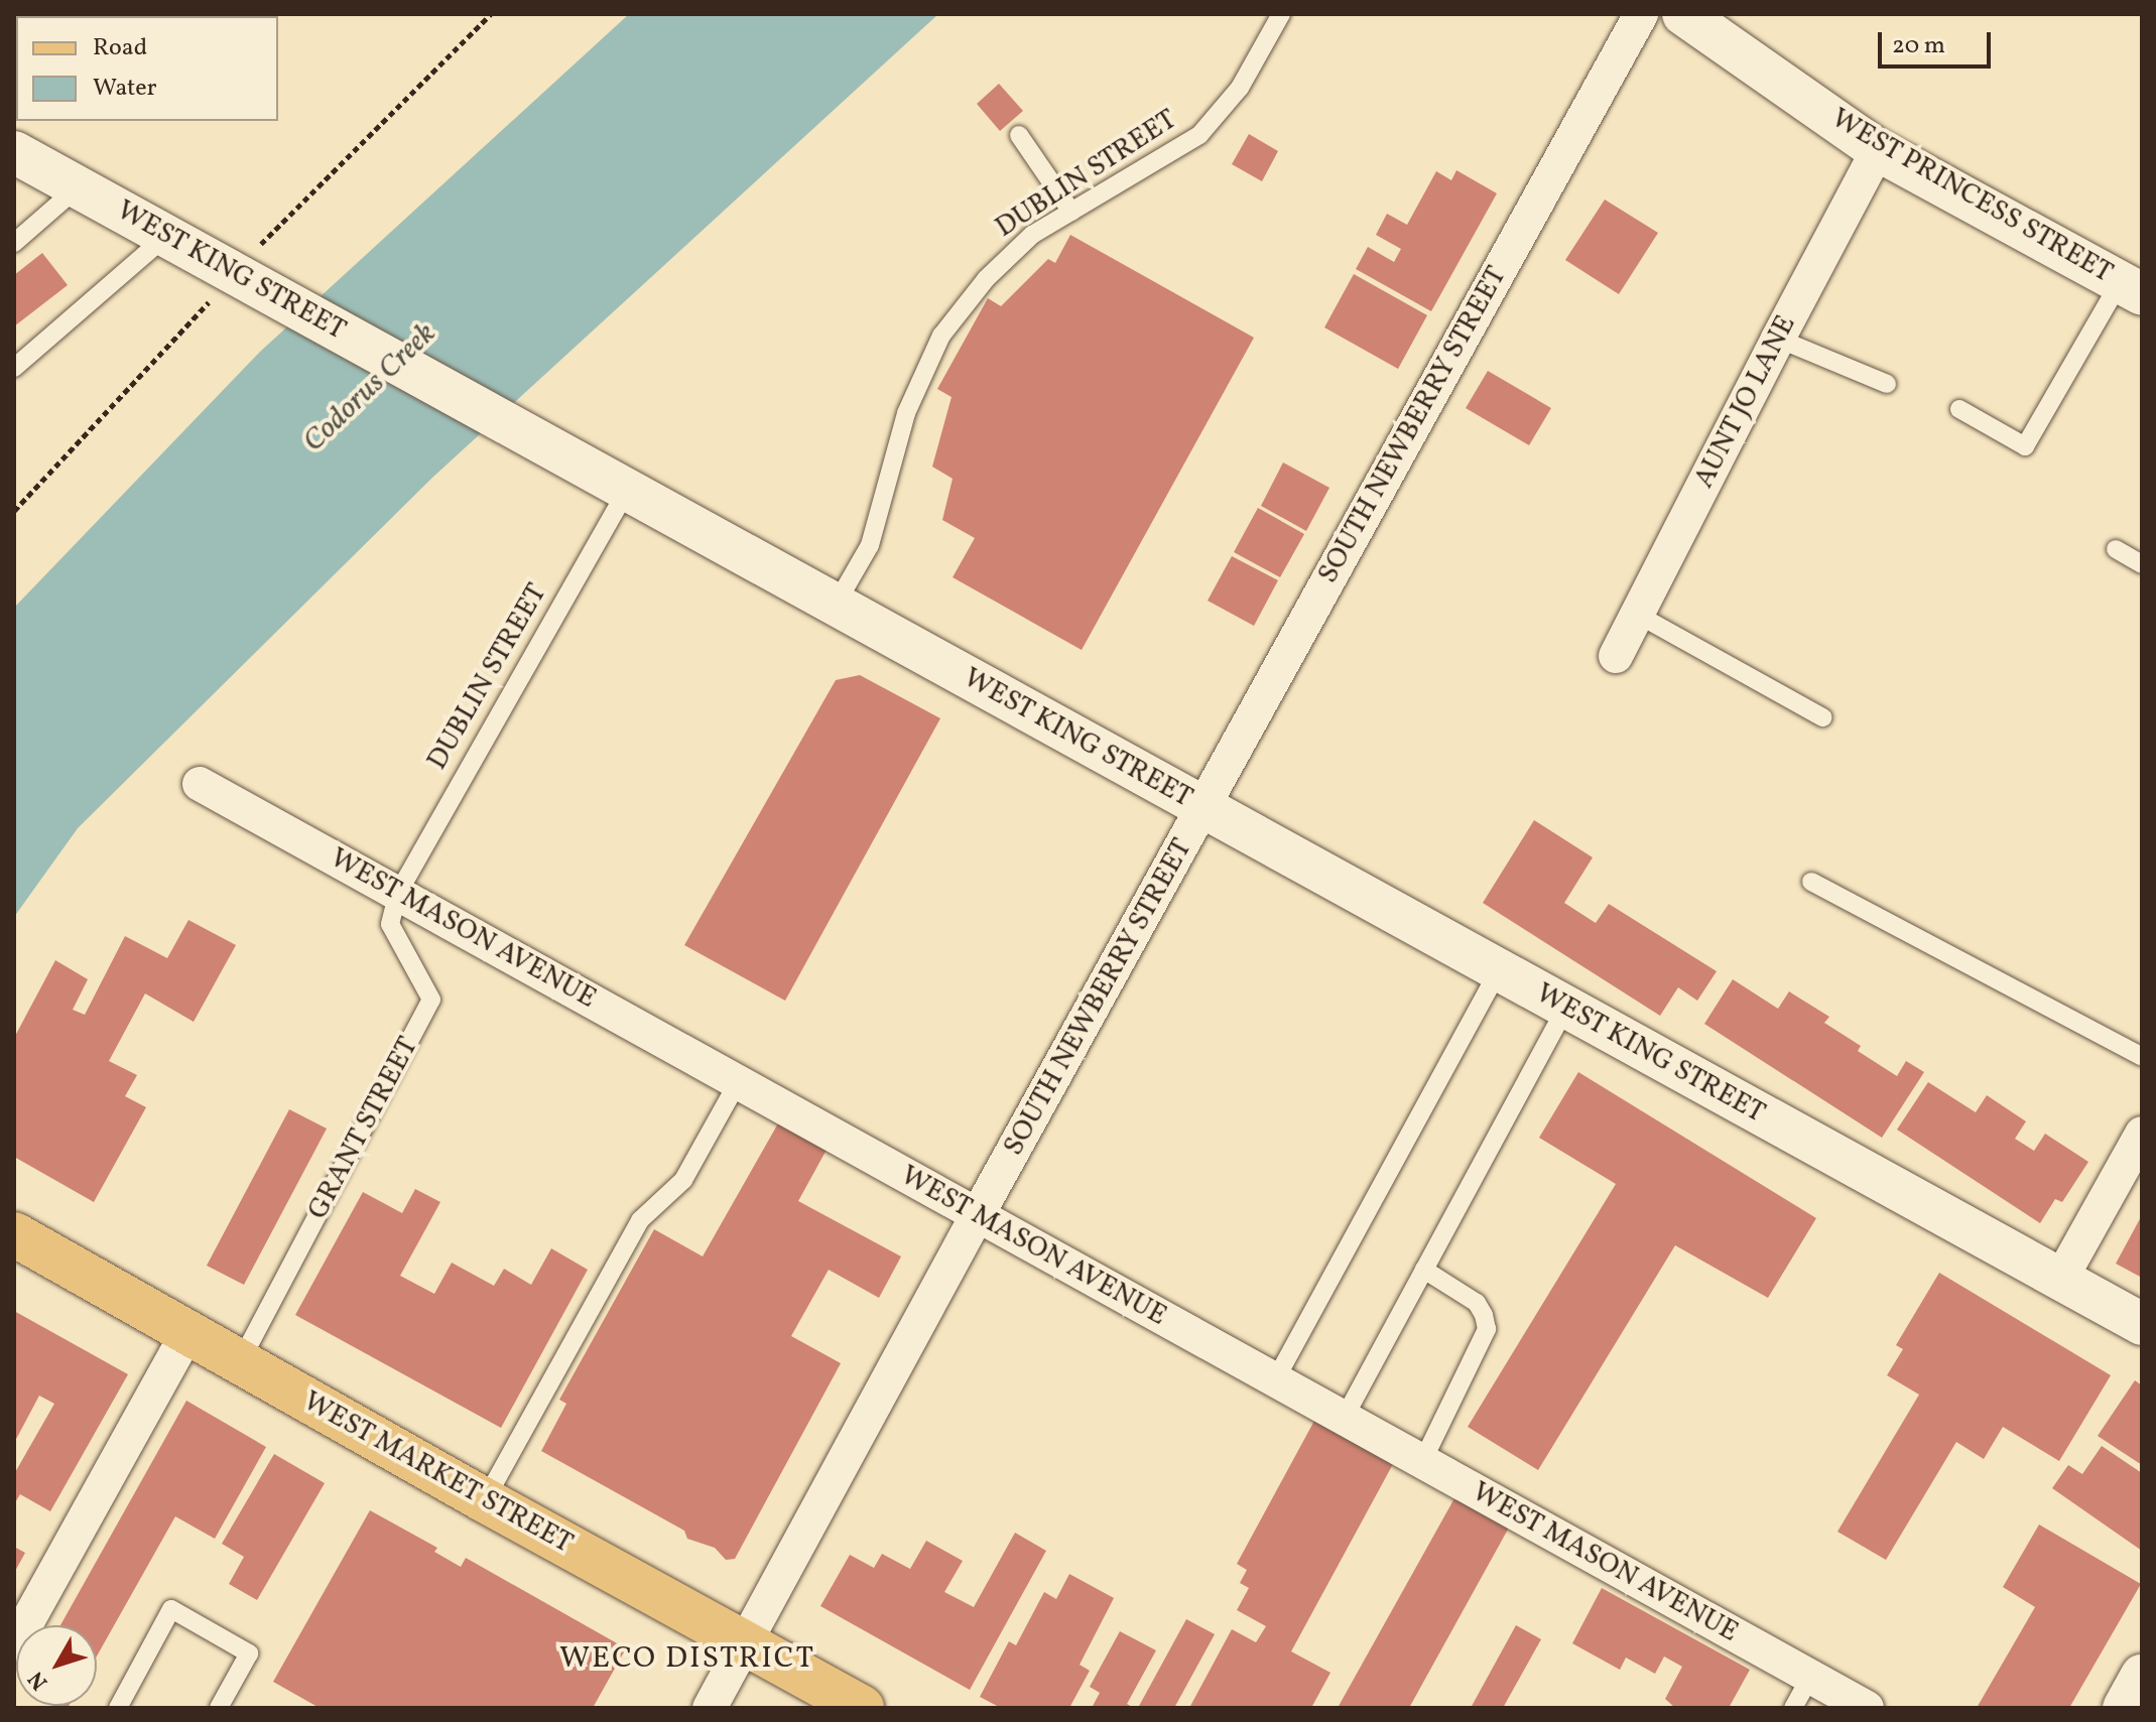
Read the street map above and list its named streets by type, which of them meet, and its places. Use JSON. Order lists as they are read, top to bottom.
{
  "streets": {
    "main road": ["WEST MARKET STREET"],
    "street": [
      "WEST PRINCESS STREET",
      "WEST KING STREET",
      "AUNT JO LANE",
      "SOUTH NEWBERRY STREET",
      "WEST MASON AVENUE"
    ],
    "lane": ["DUBLIN STREET", "GRANT STREET"]
  },
  "crossings": [
    ["DUBLIN STREET", "WEST KING STREET"],
    ["DUBLIN STREET", "WEST MASON AVENUE"],
    ["DUBLIN STREET", "GRANT STREET"],
    ["WEST PRINCESS STREET", "AUNT JO LANE"],
    ["WEST KING STREET", "SOUTH NEWBERRY STREET"],
    ["SOUTH NEWBERRY STREET", "WEST MASON AVENUE"],
    ["SOUTH NEWBERRY STREET", "WEST MARKET STREET"],
    ["WEST MASON AVENUE", "GRANT STREET"],
    ["GRANT STREET", "WEST MARKET STREET"]
  ],
  "districts": ["WECO DISTRICT"],
  "water": ["Codorus Creek"],
  "legend": ["Road", "Water"],
  "scale_bar": "20 m",
  "north": "bottom left"
}
